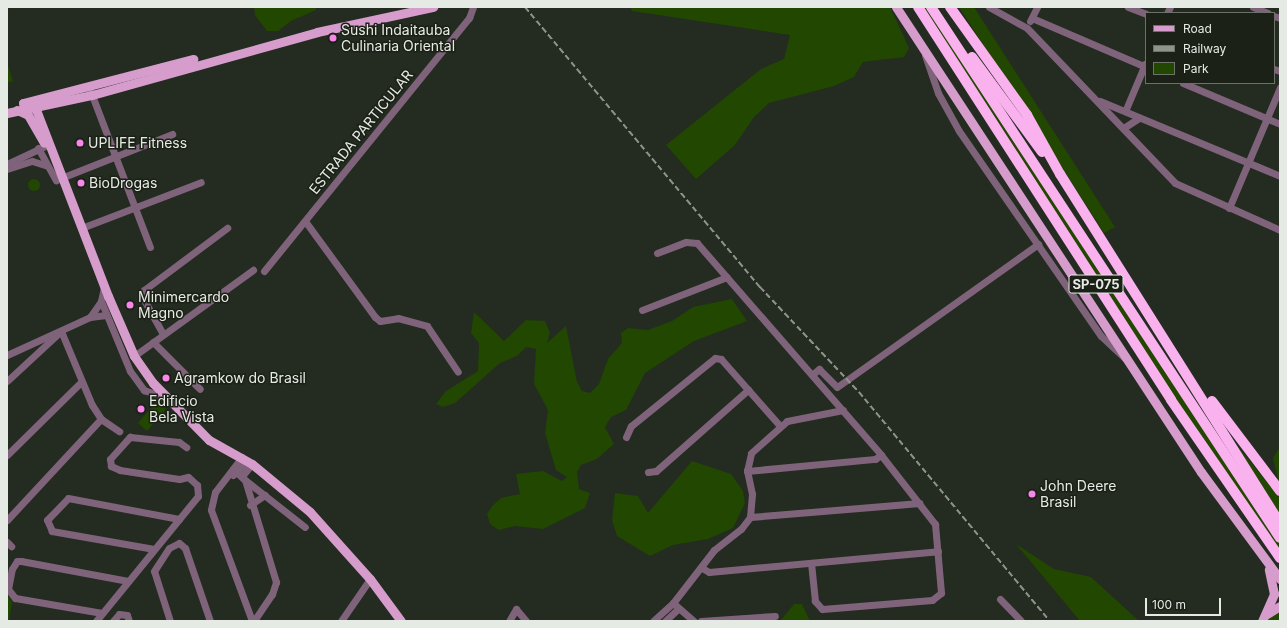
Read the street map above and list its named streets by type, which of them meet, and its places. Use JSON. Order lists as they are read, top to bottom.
{
  "streets": {
    "highway": ["SP-075"],
    "street": ["ESTRADA PARTICULAR"]
  },
  "places": [
    "Sushi Indaitauba Culinaria Oriental",
    "UPLIFE Fitness",
    "BioDrogas",
    "Minimercardo Magno",
    "Agramkow do Brasil",
    "Edificio Bela Vista",
    "John Deere Brasil"
  ],
  "legend": ["Road", "Railway", "Park"],
  "scale_bar": "100 m"
}
